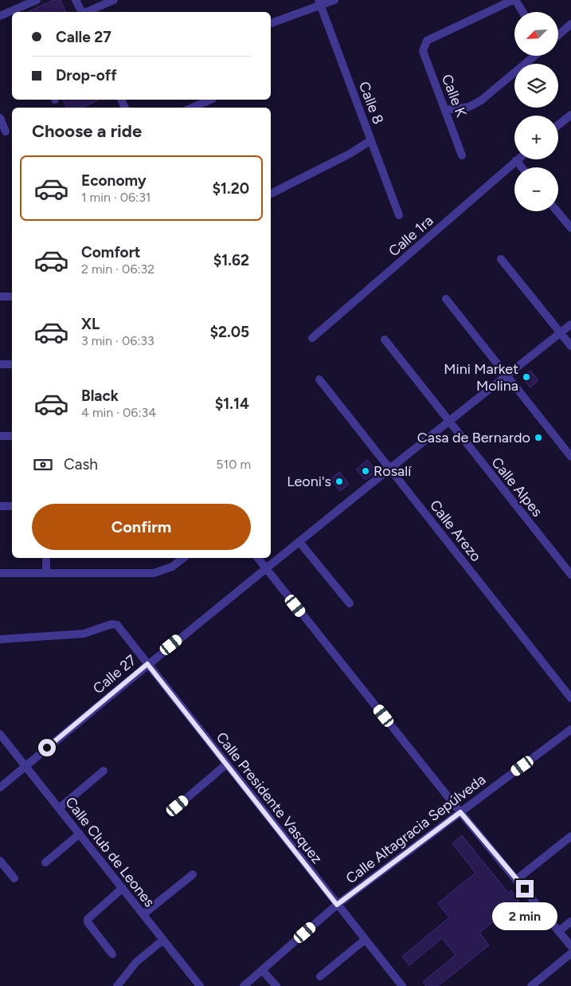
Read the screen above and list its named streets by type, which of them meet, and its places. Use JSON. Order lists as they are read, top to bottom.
{
  "streets": {
    "street": [
      "Calle K",
      "Calle 8",
      "Calle 1ra",
      "Calle Alpes",
      "Calle Arezo",
      "Calle 27",
      "Calle Presidente Vasquez",
      "Calle Altagracia Sepúlveda",
      "Calle Club de Leones"
    ]
  },
  "crossings": [
    ["Calle Alpes", "Calle 27"],
    ["Calle Arezo", "Calle 27"],
    ["Calle 27", "Calle Presidente Vasquez"],
    ["Calle 27", "Calle Club de Leones"],
    ["Calle Presidente Vasquez", "Calle Altagracia Sepúlveda"]
  ],
  "places": [
    "Mini Market Molina",
    "Casa de Bernardo",
    "Rosalí",
    "Leoni's"
  ],
  "north": "bottom left",
  "page": {
    "map_buttons": ["+", "−"],
    "banner": ["Calle 27", "Drop-off"],
    "heading": "Choose a ride",
    "list": [
      {
        "name": "Economy",
        "note": "1 min · 06:31",
        "value": "$1.20"
      },
      {
        "name": "Comfort",
        "note": "2 min · 06:32",
        "value": "$1.62"
      },
      {
        "name": "XL",
        "note": "3 min · 06:33",
        "value": "$2.05"
      },
      {
        "name": "Black",
        "note": "4 min · 06:34",
        "value": "$1.14"
      }
    ],
    "pay": ["Cash", "510 m"],
    "buttons": "Confirm",
    "bubble": "2 min"
  }
}
